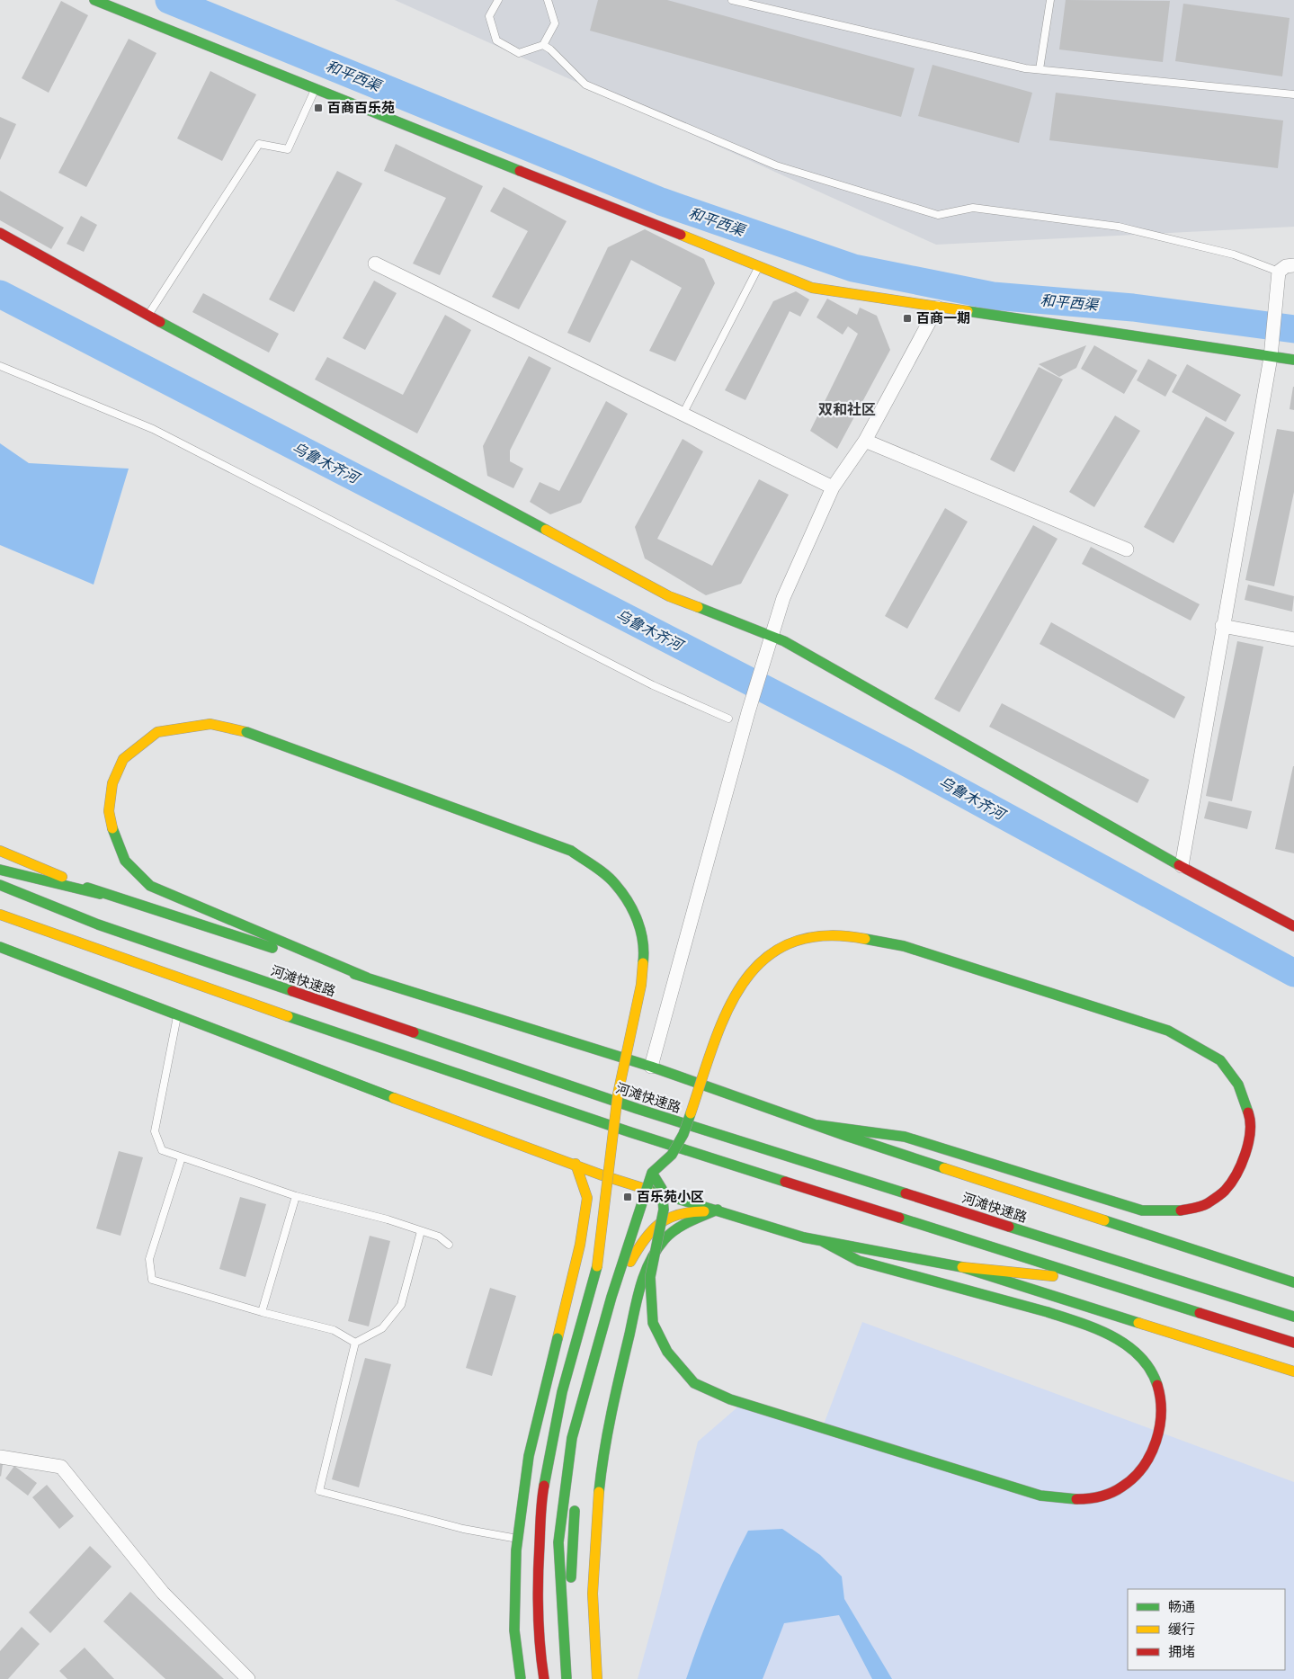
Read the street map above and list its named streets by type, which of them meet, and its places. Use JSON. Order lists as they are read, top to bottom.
{
  "streets": {
    "main road": ["河滩快速路"]
  },
  "districts": ["双和社区"],
  "water": ["和平西渠", "乌鲁木齐河"],
  "places": {
    "transit": ["百商百乐苑", "百商一期", "百乐苑小区"]
  },
  "legend": ["畅通", "缓行", "拥堵"]
}
